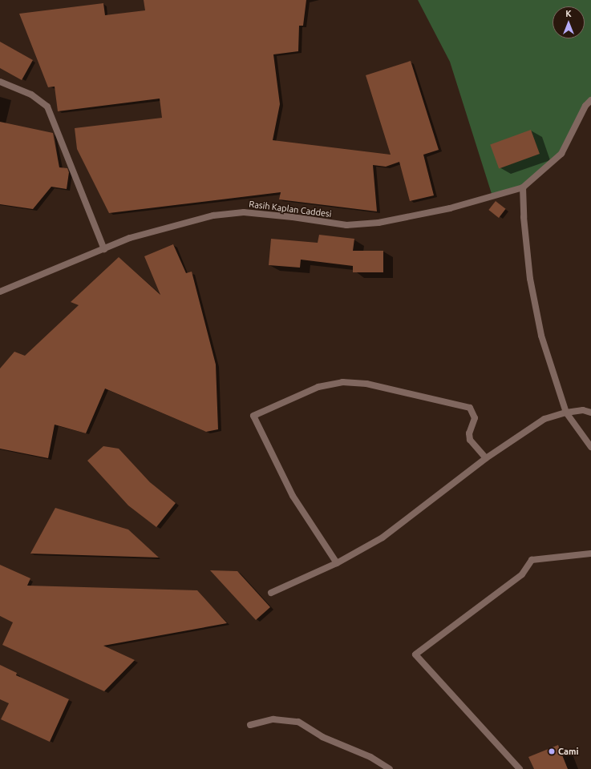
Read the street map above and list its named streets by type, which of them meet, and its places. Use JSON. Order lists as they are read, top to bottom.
{
  "streets": {
    "street": ["Rasih Kaplan Caddesi"]
  },
  "places": ["Cami"],
  "north": "top"
}
